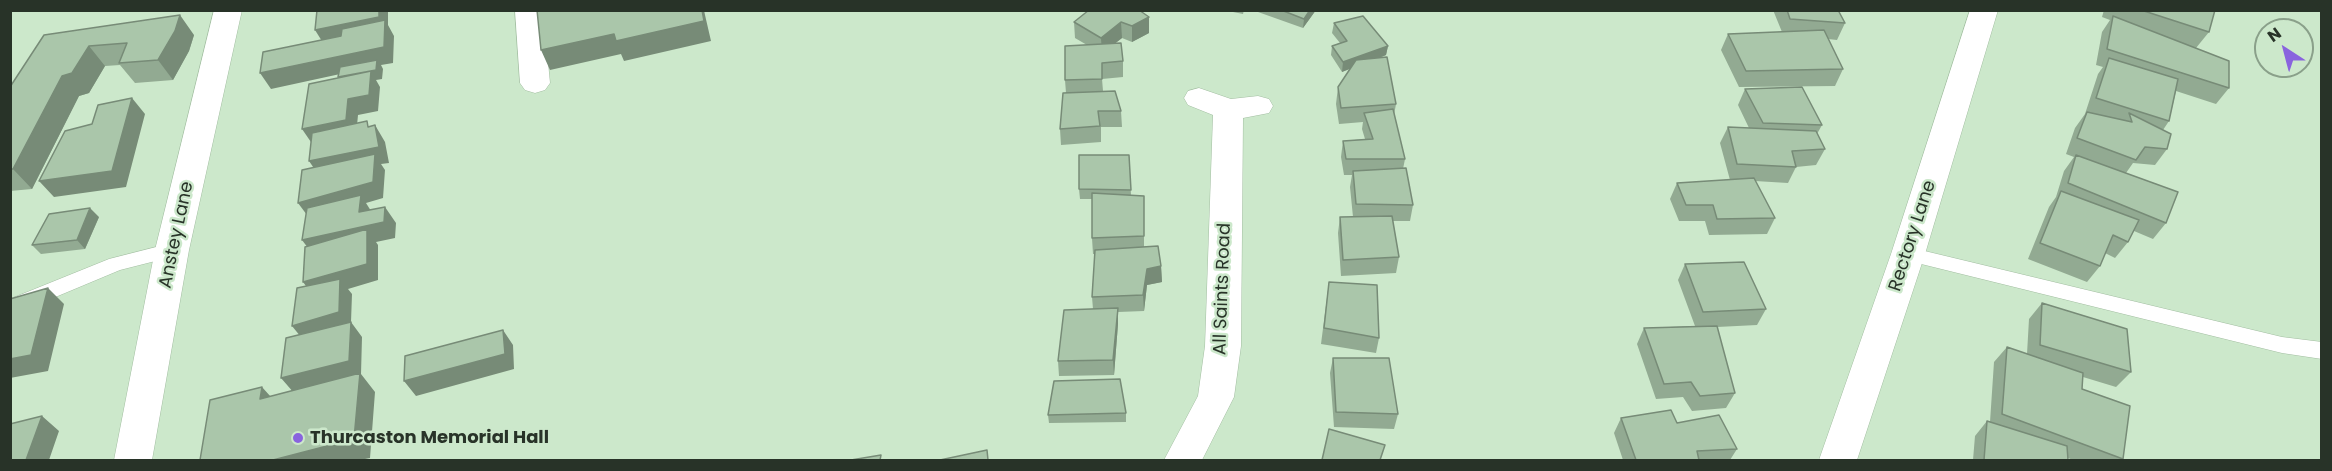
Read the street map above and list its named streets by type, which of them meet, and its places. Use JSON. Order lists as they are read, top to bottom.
{
  "streets": {
    "street": ["Anstey Lane", "Rectory Lane", "All Saints Road"]
  },
  "places": ["Thurcaston Memorial Hall"],
  "north": "top left"
}
